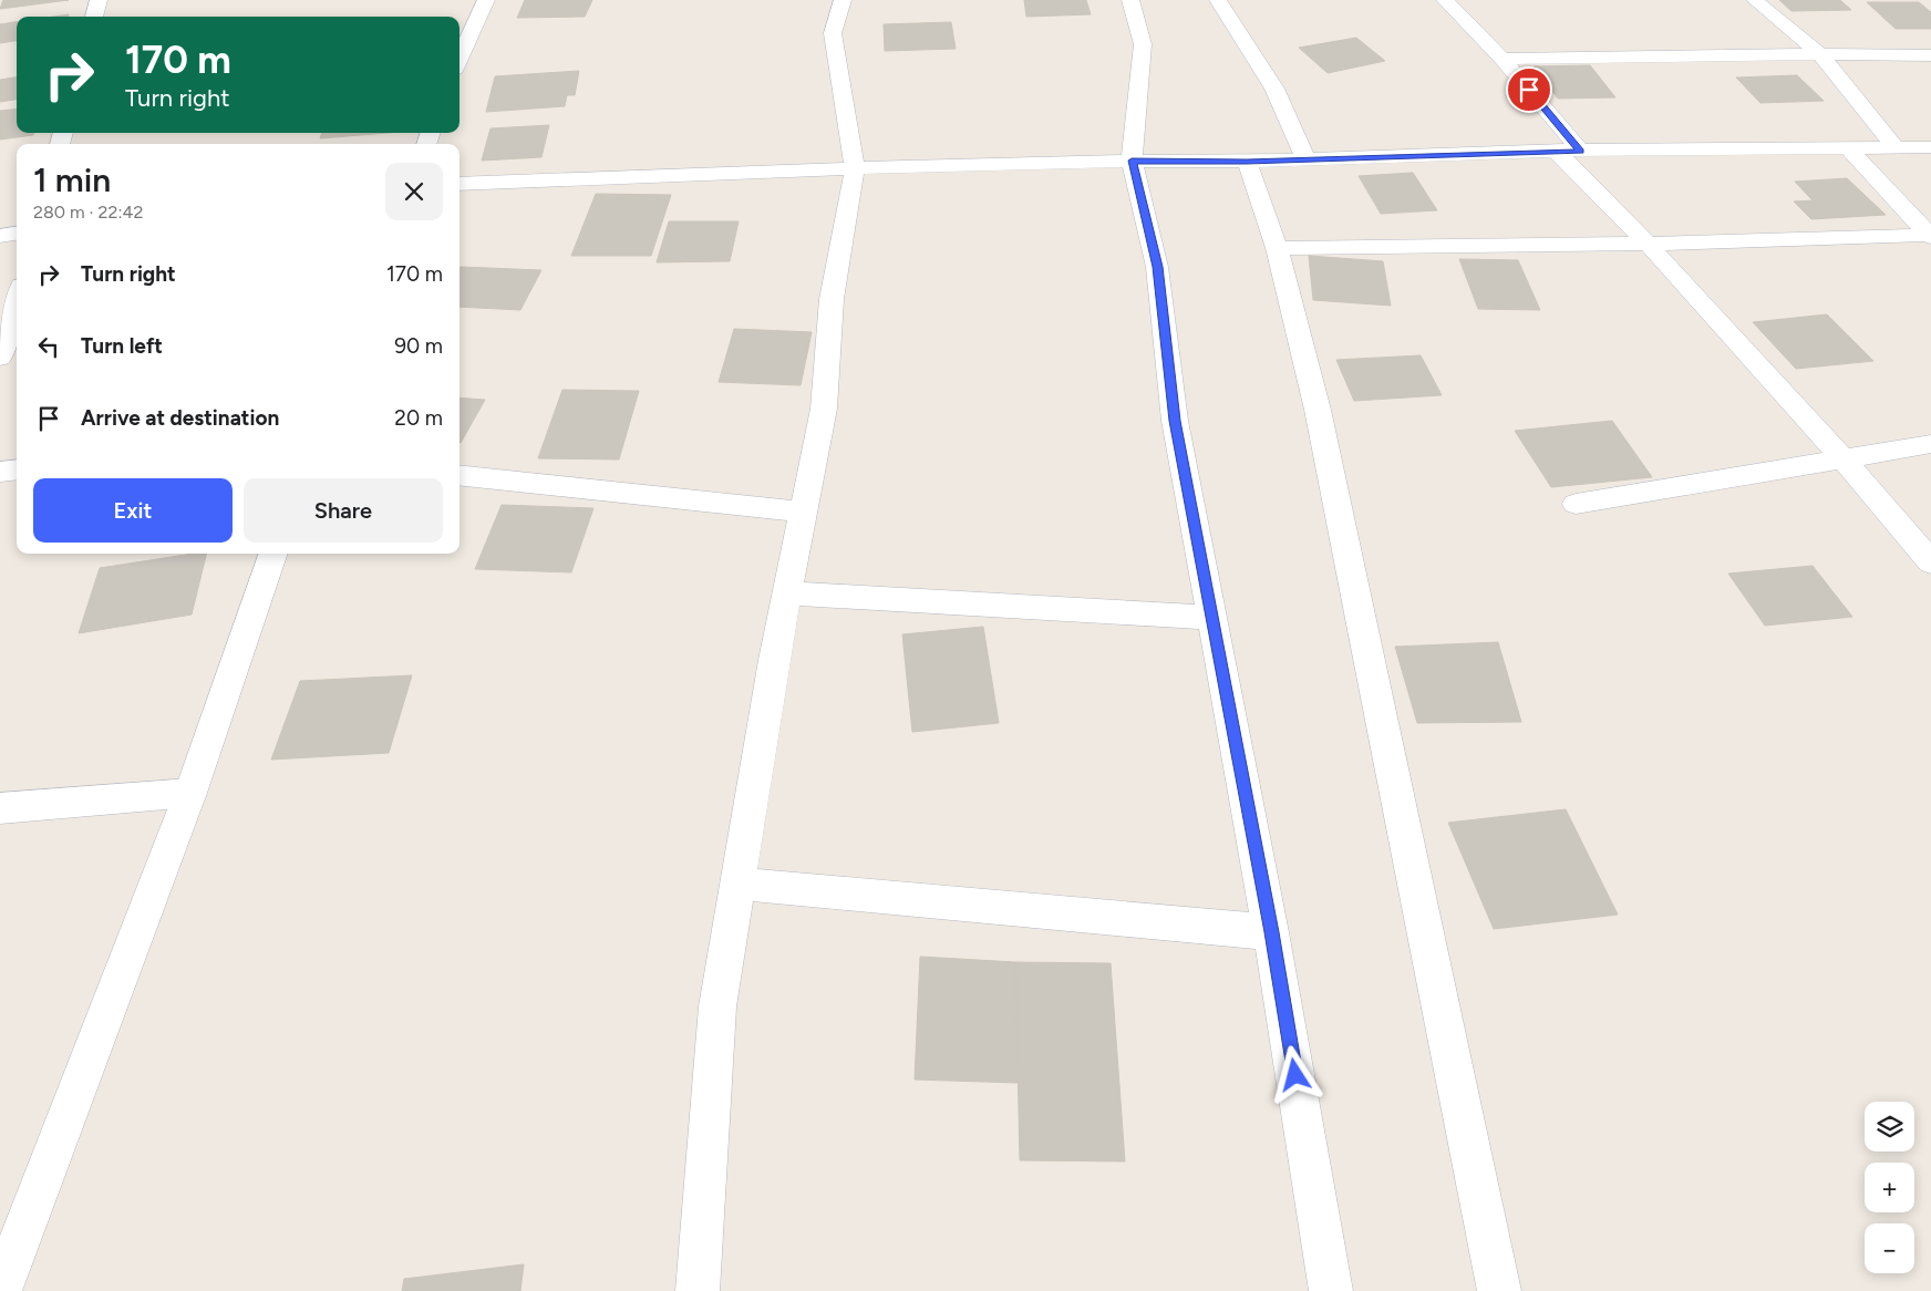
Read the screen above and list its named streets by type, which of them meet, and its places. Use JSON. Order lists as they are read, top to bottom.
{
  "page": {
    "turn": ["170 m", "Turn right"],
    "heading": ["1 min", "280 m · 22:42"],
    "list": [
      {
        "name": "Turn right",
        "value": "170 m"
      },
      {
        "name": "Turn left",
        "value": "90 m"
      },
      {
        "name": "Arrive at destination",
        "value": "20 m"
      }
    ],
    "buttons": ["Exit", "Share"],
    "map_buttons": ["+", "−"]
  }
}
